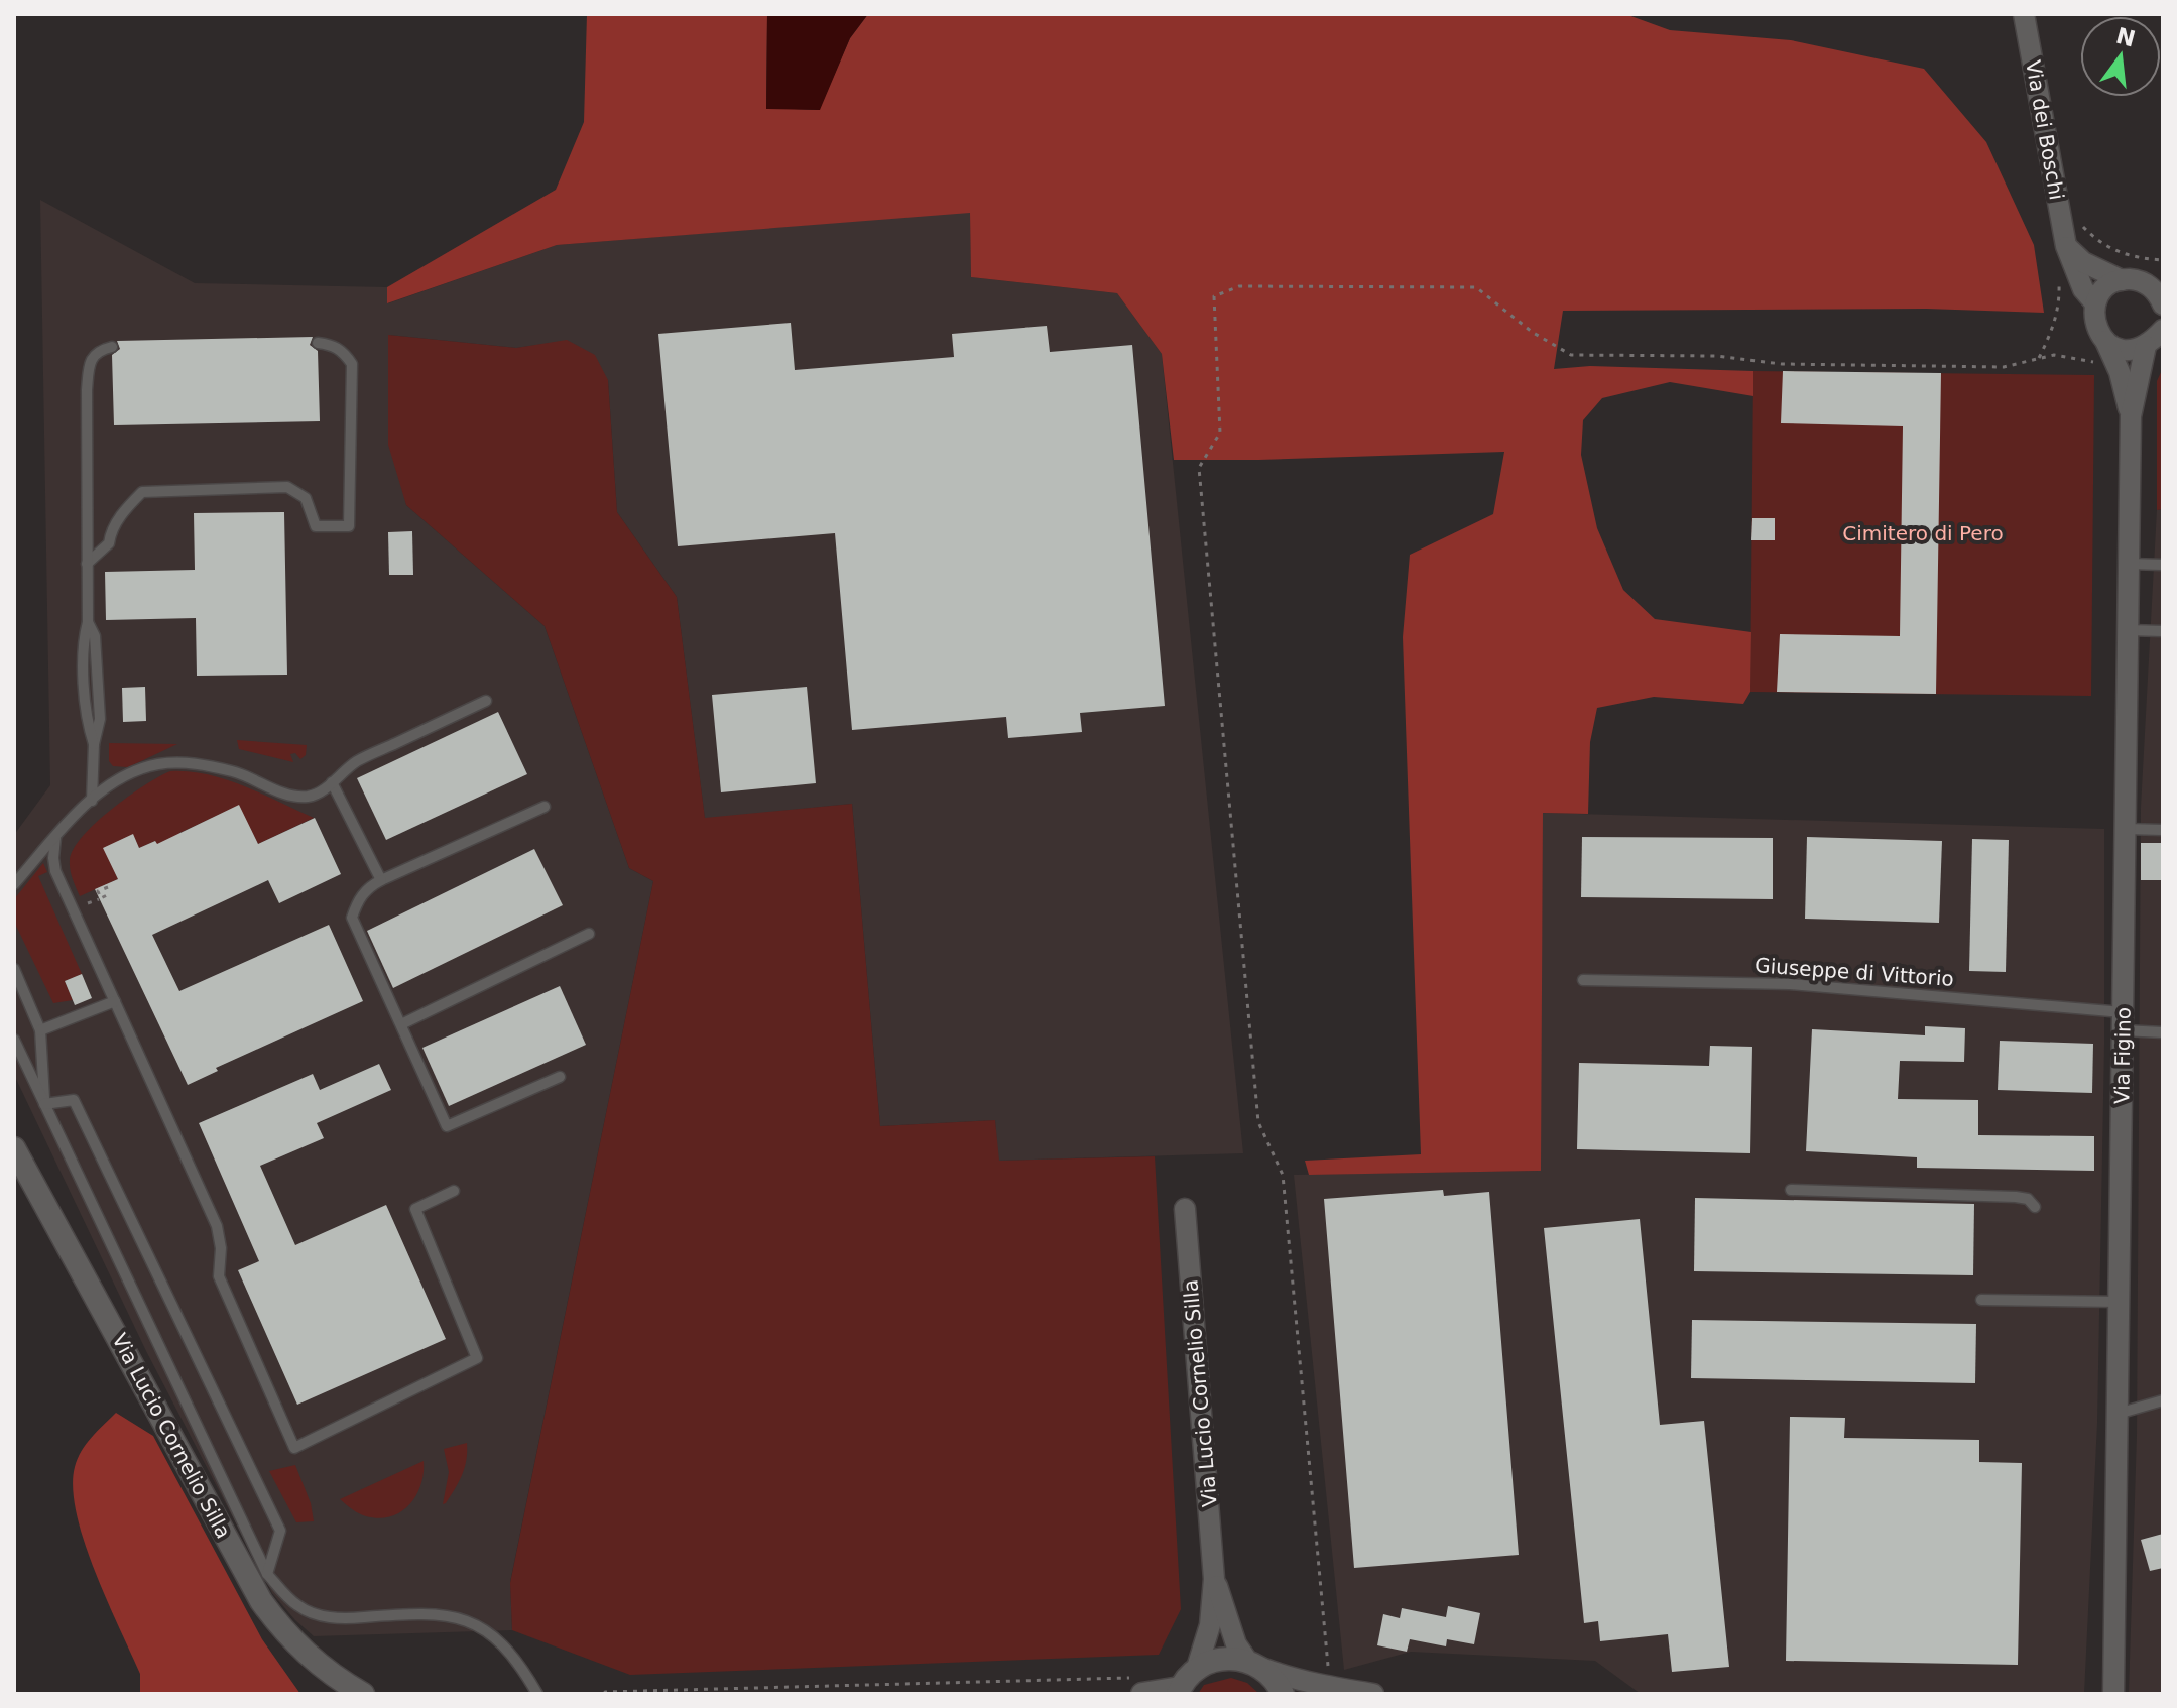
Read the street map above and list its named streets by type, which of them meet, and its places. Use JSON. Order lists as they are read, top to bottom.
{
  "streets": {
    "street": ["Via dei Boschi", "Via Figino", "Via Lucio Cornelio Silla"],
    "lane": ["Giuseppe di Vittorio"]
  },
  "crossings": [
    ["Via dei Boschi", "Via Figino"],
    ["Giuseppe di Vittorio", "Via Figino"]
  ],
  "parks": ["Cimitero di Pero"],
  "north": "top"
}
